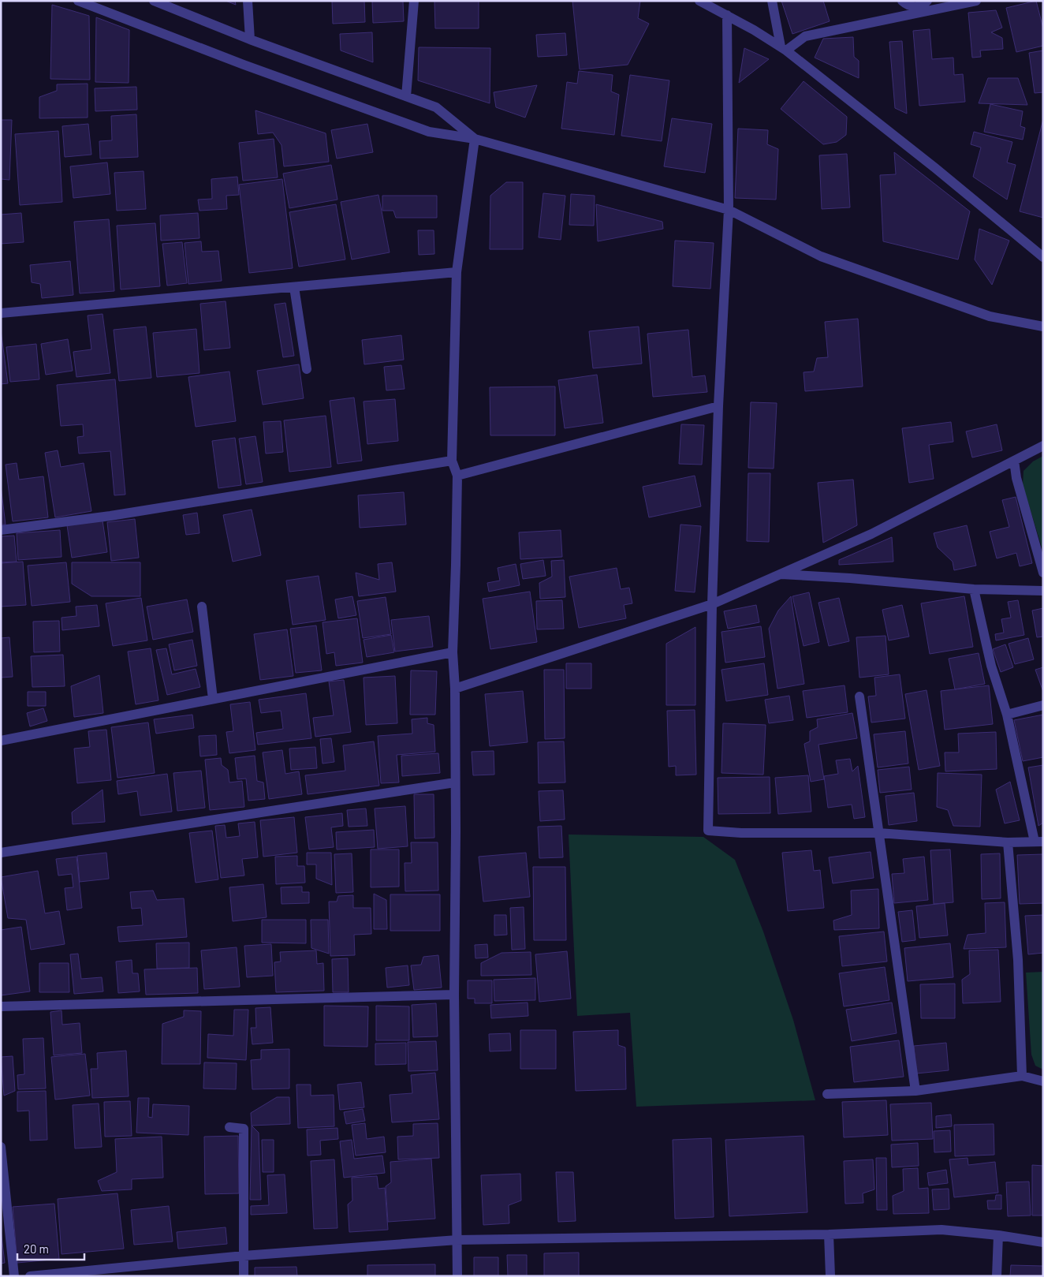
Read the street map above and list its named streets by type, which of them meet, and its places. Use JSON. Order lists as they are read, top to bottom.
{
  "scale_bar": "20 m"
}
